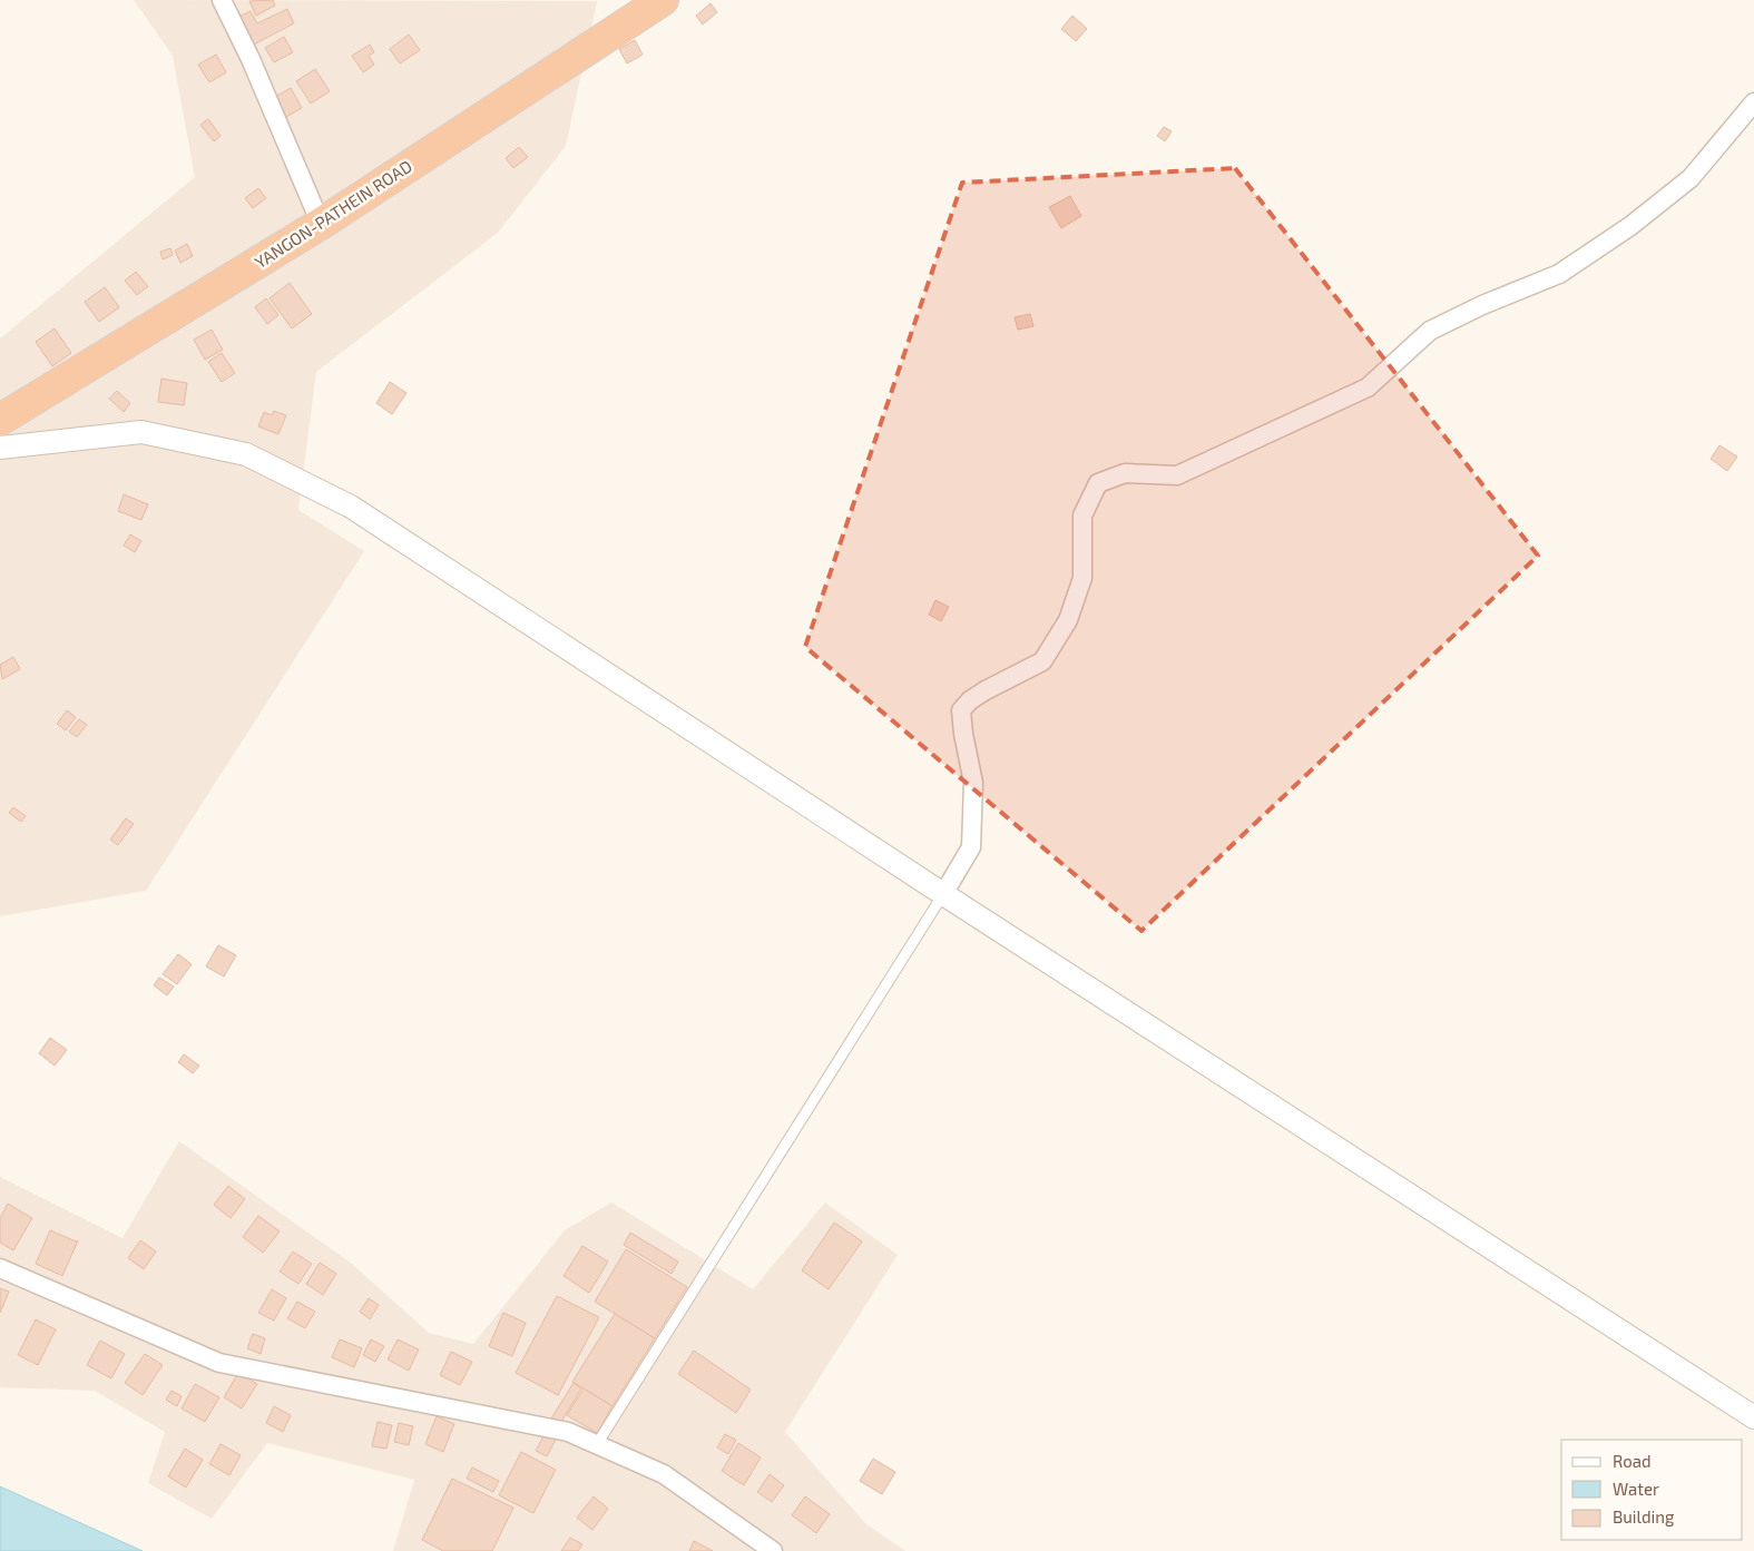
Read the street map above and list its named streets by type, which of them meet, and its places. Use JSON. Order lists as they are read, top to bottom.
{
  "streets": {
    "highway": ["YANGON-PATHEIN ROAD"]
  },
  "legend": ["Road", "Water", "Building"]
}
